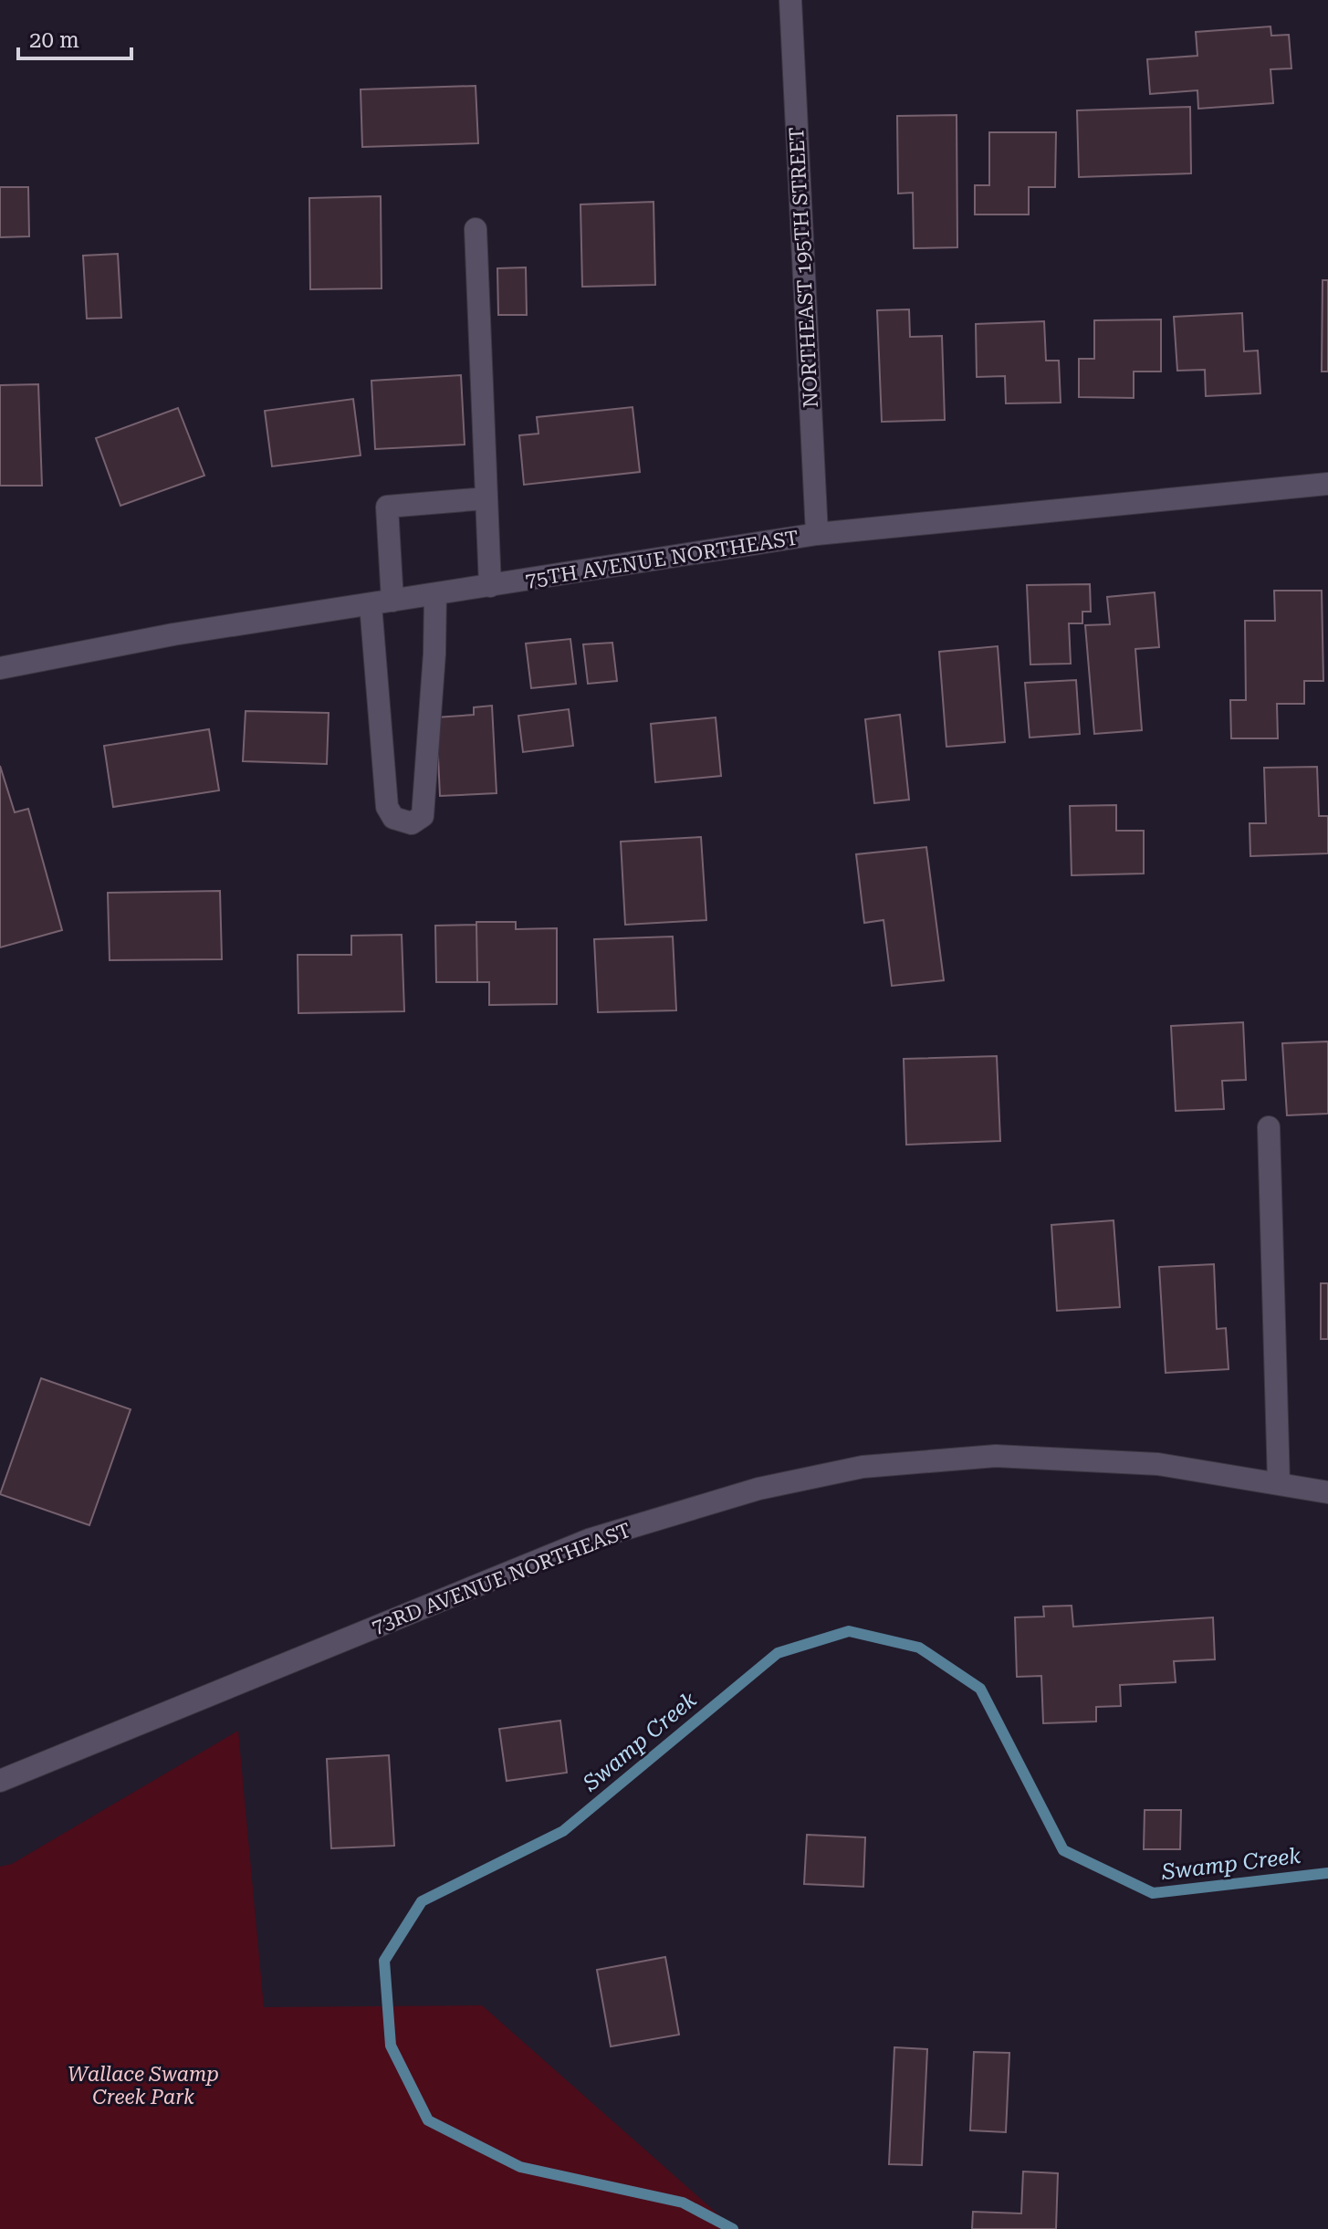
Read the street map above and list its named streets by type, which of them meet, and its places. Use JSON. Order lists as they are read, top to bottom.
{
  "streets": {
    "street": ["NORTHEAST 195TH STREET", "75TH AVENUE NORTHEAST", "73RD AVENUE NORTHEAST"]
  },
  "crossings": [
    ["NORTHEAST 195TH STREET", "75TH AVENUE NORTHEAST"]
  ],
  "water": ["Swamp Creek"],
  "parks": ["Wallace Swamp Creek Park"],
  "scale_bar": "20 m"
}
